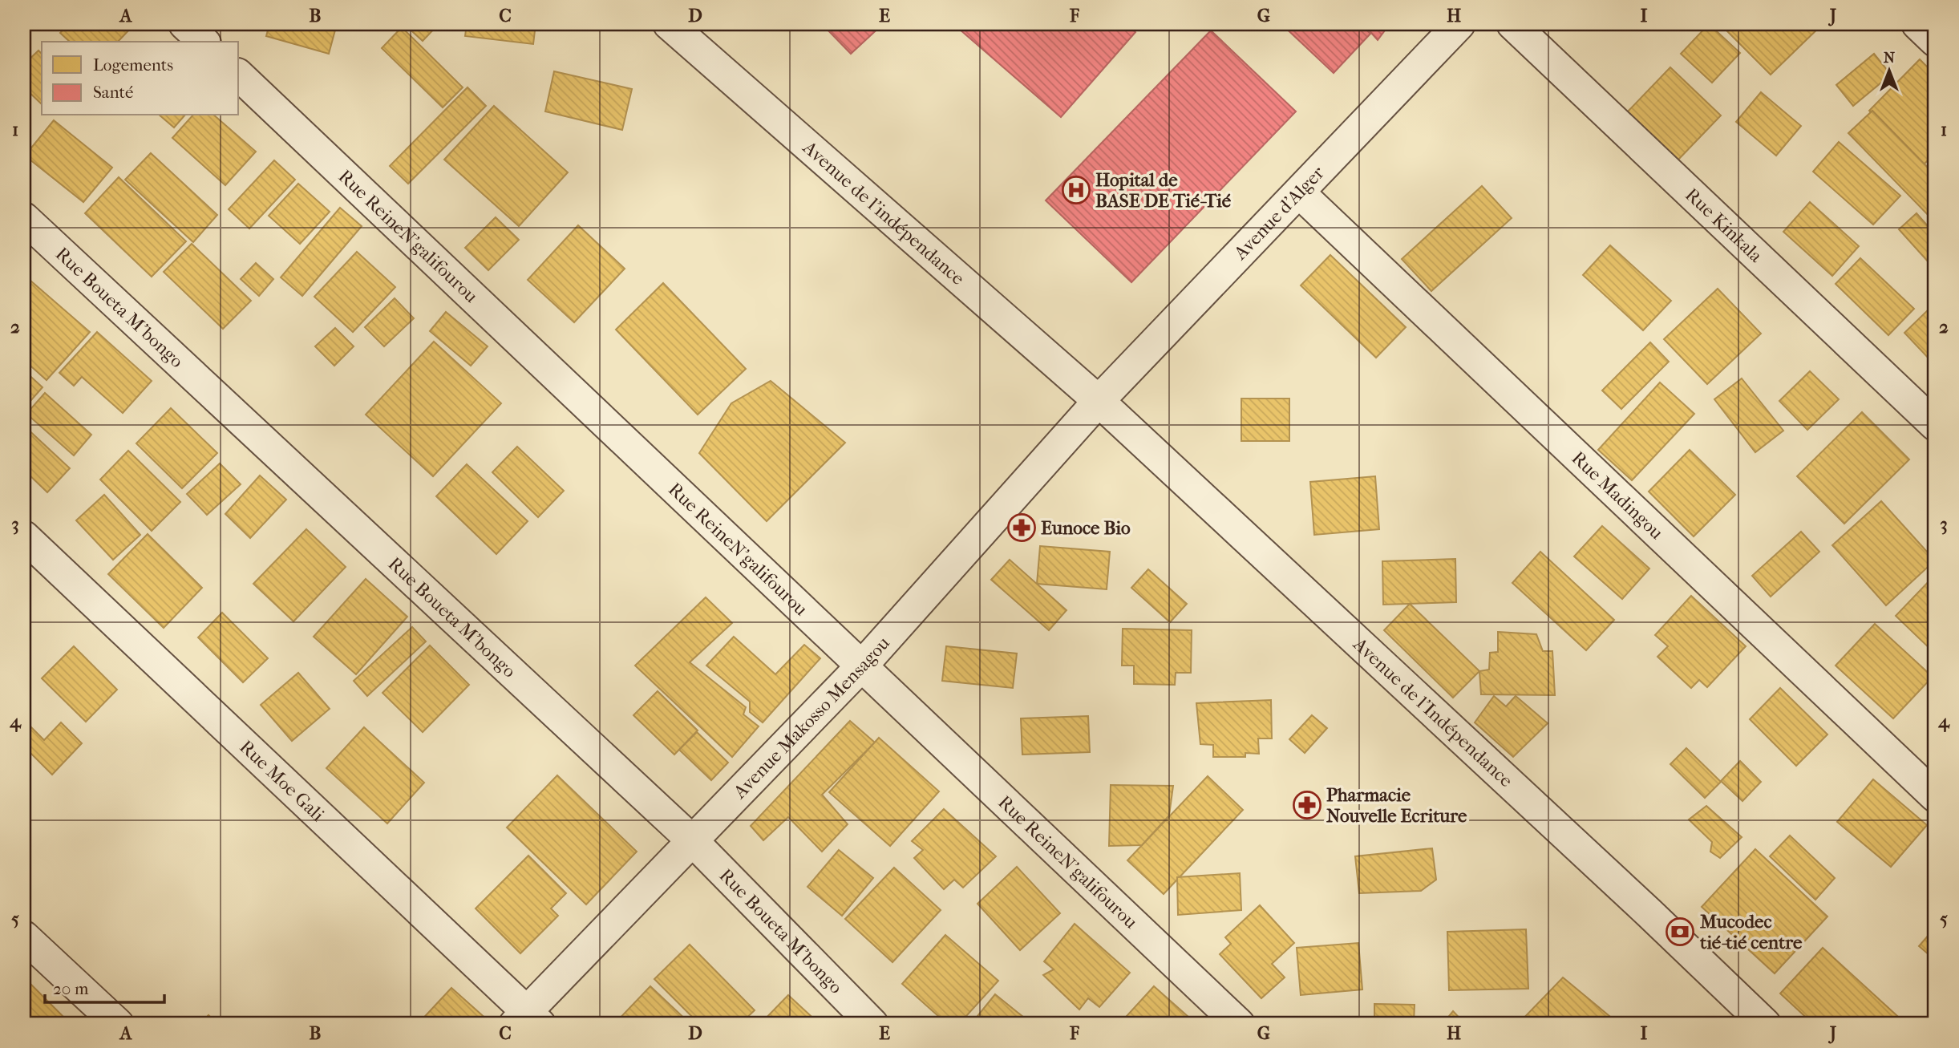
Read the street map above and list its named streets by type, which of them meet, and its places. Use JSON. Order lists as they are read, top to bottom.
{
  "streets": {
    "street": [
      "Avenue de l'indépendance",
      "Avenue d'Alger",
      "Rue Kinkala",
      "Rue ReineN'galifourou",
      "Rue Boueta M'bongo",
      "Rue Madingou",
      "Avenue de l'Indépendance",
      "Avenue Makosso Mensagou",
      "Rue Moe Gali"
    ]
  },
  "crossings": [
    ["Avenue de l'indépendance", "Avenue d'Alger"],
    ["Avenue de l'indépendance", "Avenue de l'Indépendance"],
    ["Avenue de l'indépendance", "Avenue Makosso Mensagou"],
    ["Avenue d'Alger", "Rue Madingou"],
    ["Avenue d'Alger", "Avenue de l'Indépendance"],
    ["Avenue d'Alger", "Avenue Makosso Mensagou"],
    ["Rue ReineN'galifourou", "Avenue Makosso Mensagou"],
    ["Rue Boueta M'bongo", "Avenue Makosso Mensagou"],
    ["Avenue de l'Indépendance", "Avenue Makosso Mensagou"],
    ["Avenue Makosso Mensagou", "Rue Moe Gali"]
  ],
  "places": {
    "hospital": ["Hopital de BASE DE Tié-Tié"],
    "pharmacy": ["Eunoce Bio", "Pharmacie Nouvelle Ecriture"],
    "bank": ["Mucodec tié-tié centre"]
  },
  "legend": ["Logements", "Santé"],
  "scale_bar": "20 m",
  "north": "top",
  "grid": {
    "columns": [
      "A",
      "B",
      "C",
      "D",
      "E",
      "F",
      "G",
      "H",
      "I",
      "J"
    ],
    "rows": [
      "1",
      "2",
      "3",
      "4",
      "5"
    ]
  }
}
